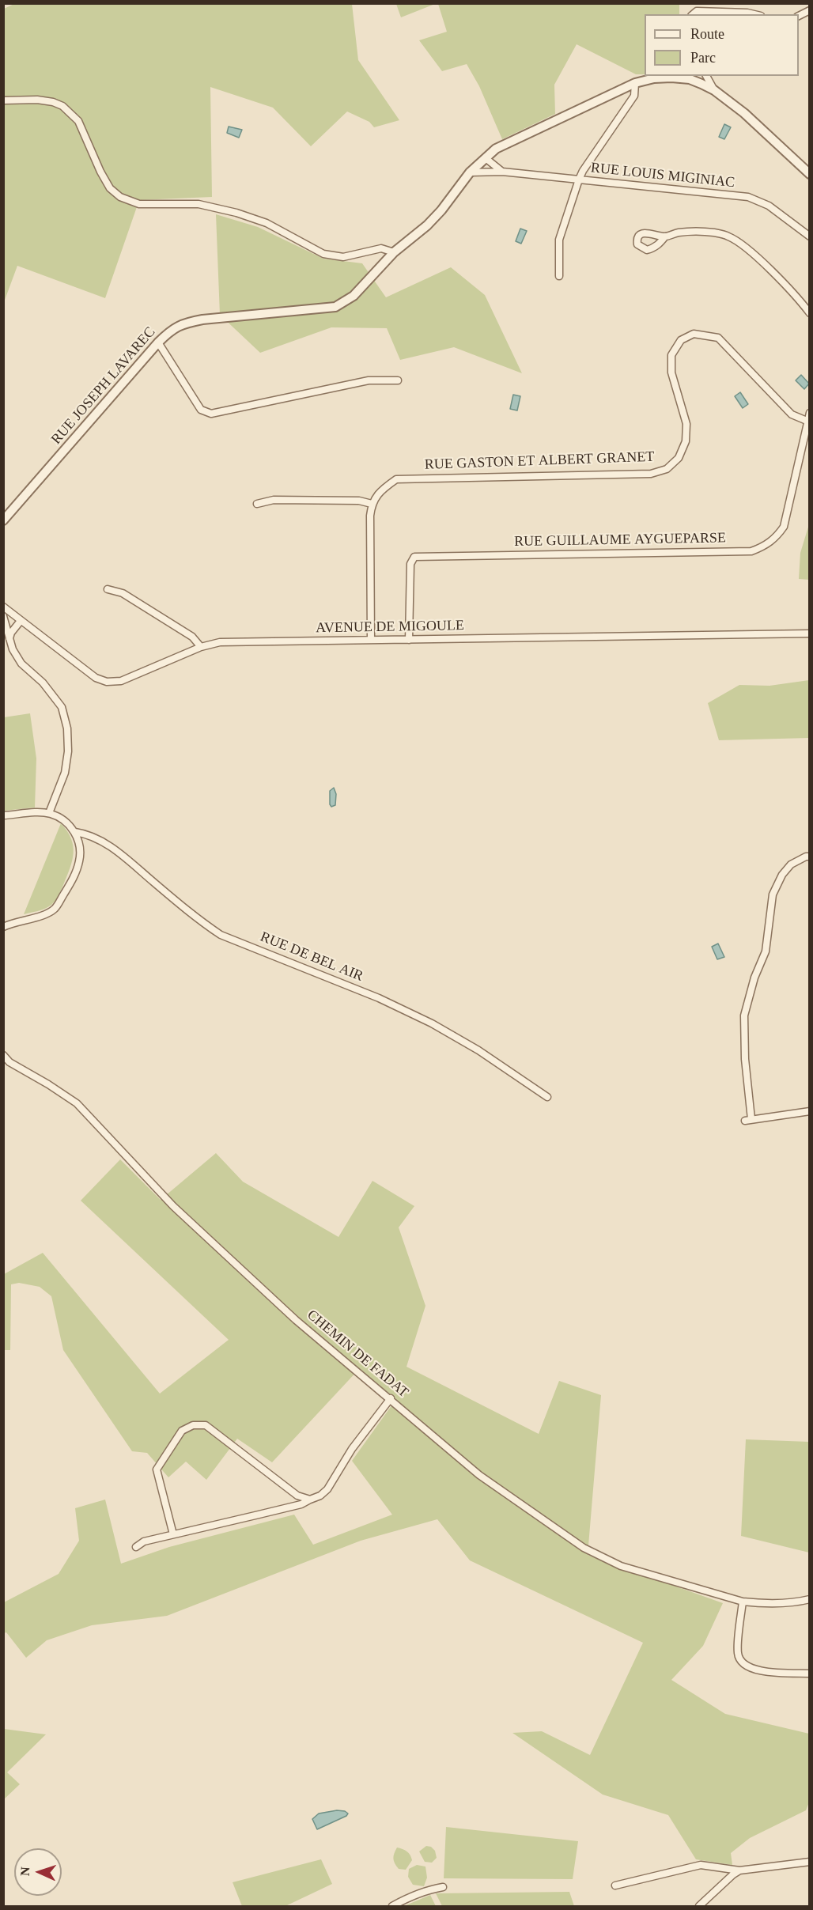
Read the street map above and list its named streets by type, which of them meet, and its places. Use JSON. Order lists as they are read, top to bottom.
{
  "streets": {
    "street": [
      "RUE LOUIS MIGINIAC",
      "RUE JOSEPH LAVAREC",
      "RUE GASTON ET ALBERT GRANET",
      "RUE GUILLAUME AYGUEPARSE",
      "AVENUE DE MIGOULE",
      "RUE DE BEL AIR",
      "CHEMIN DE FADAT"
    ]
  },
  "crossings": [
    ["RUE LOUIS MIGINIAC", "RUE JOSEPH LAVAREC"],
    ["RUE GASTON ET ALBERT GRANET", "RUE GUILLAUME AYGUEPARSE"],
    ["RUE GUILLAUME AYGUEPARSE", "AVENUE DE MIGOULE"]
  ],
  "legend": ["Route", "Parc"],
  "north": "left"
}
